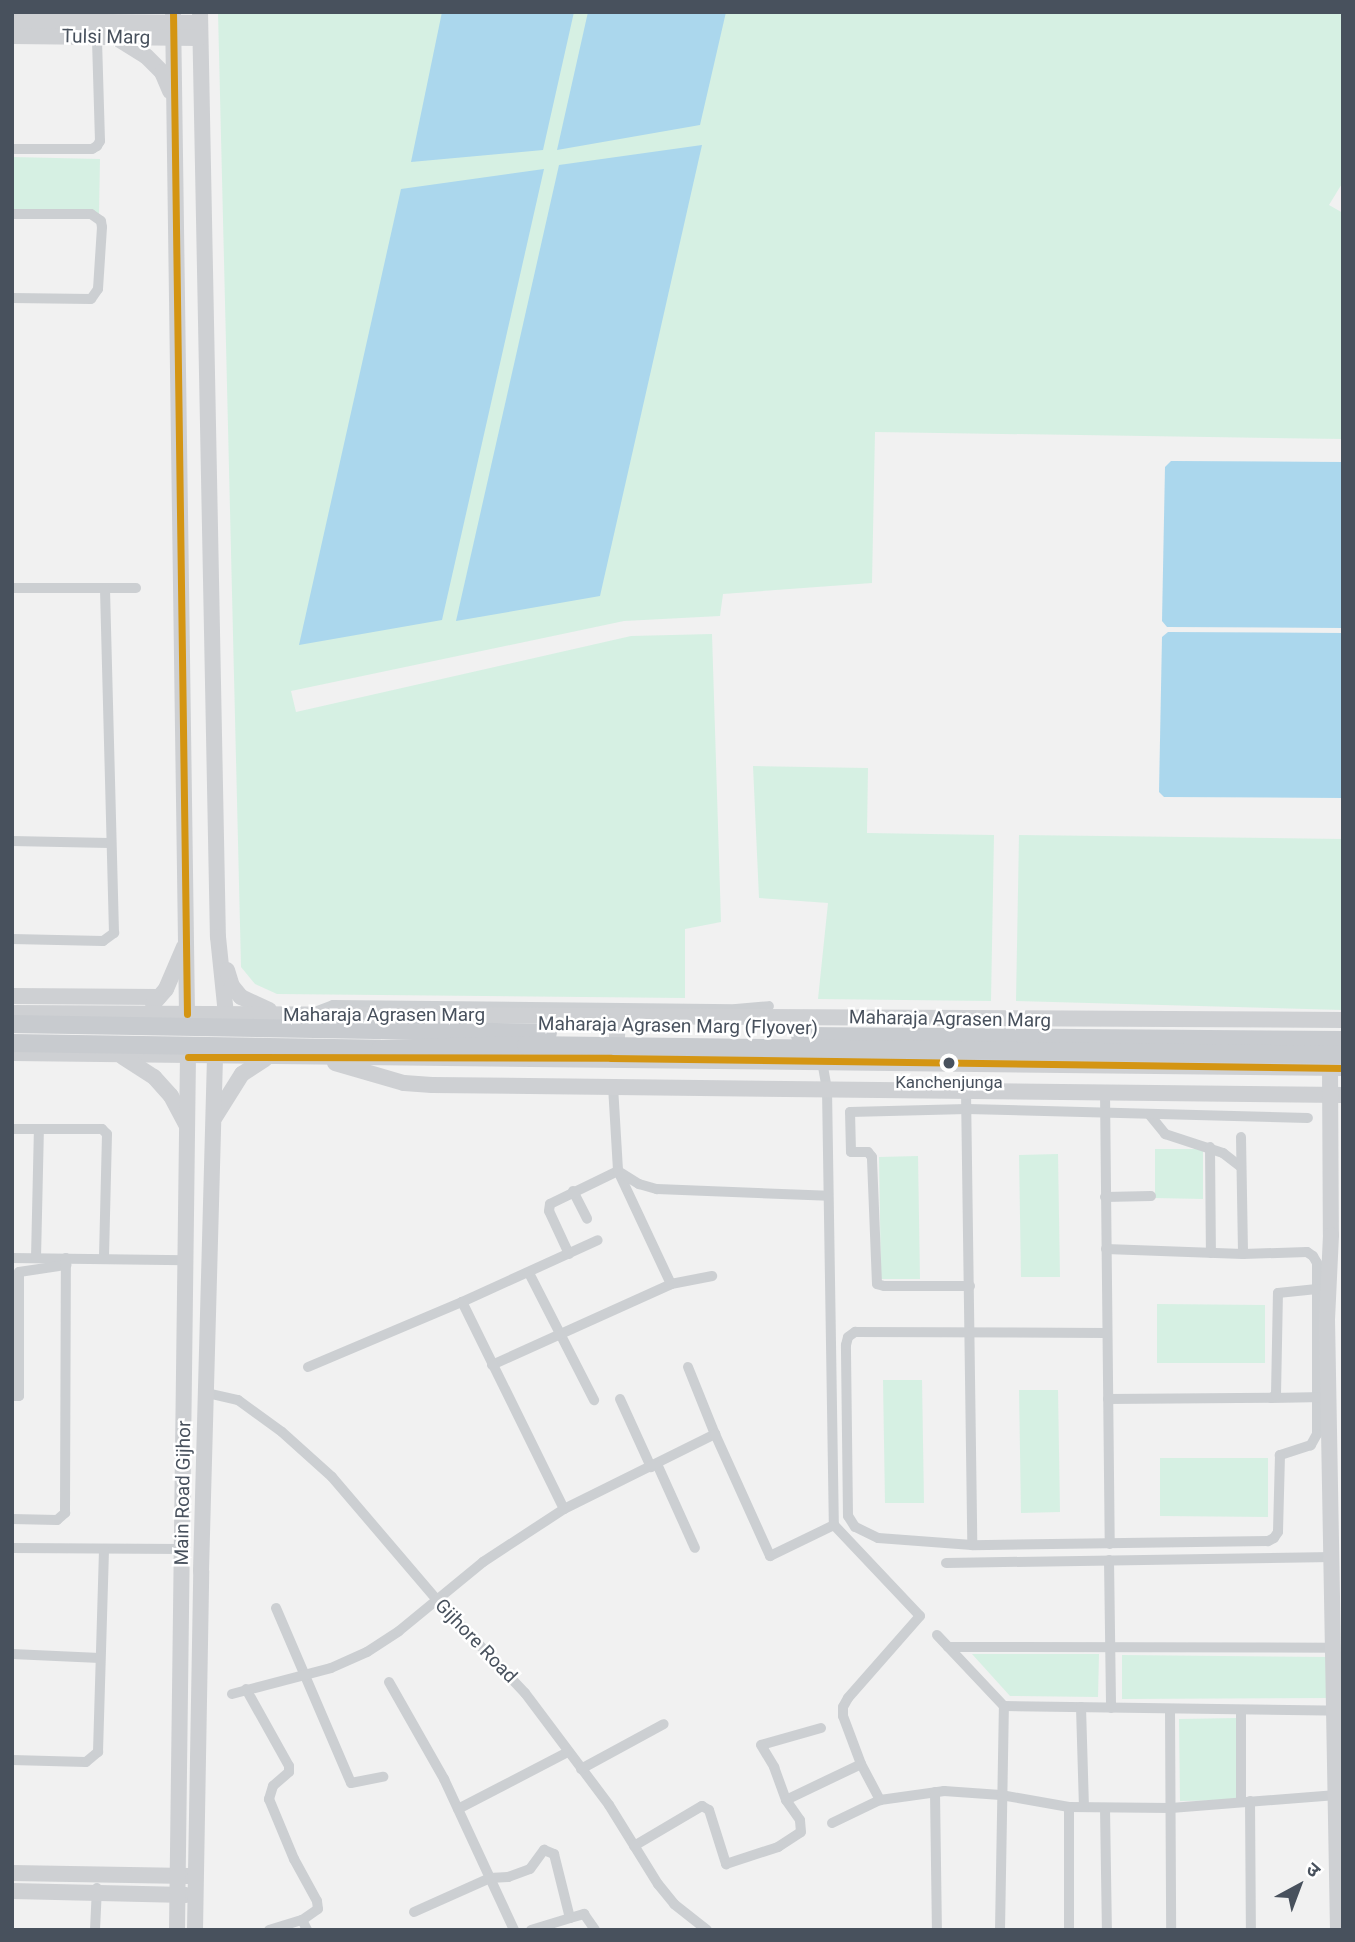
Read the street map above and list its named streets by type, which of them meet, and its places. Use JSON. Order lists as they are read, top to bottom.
{
  "streets": {
    "main road": ["Maharaja Agrasen Marg (Flyover)"],
    "street": [
      "Tulsi Marg",
      "Maharaja Agrasen Marg",
      "Main Road Gijhor",
      "Gijhore Road"
    ]
  },
  "crossings": [
    ["Main Road Gijhor", "Gijhore Road"]
  ],
  "places": ["Kanchenjunga"],
  "north": "top right"
}
